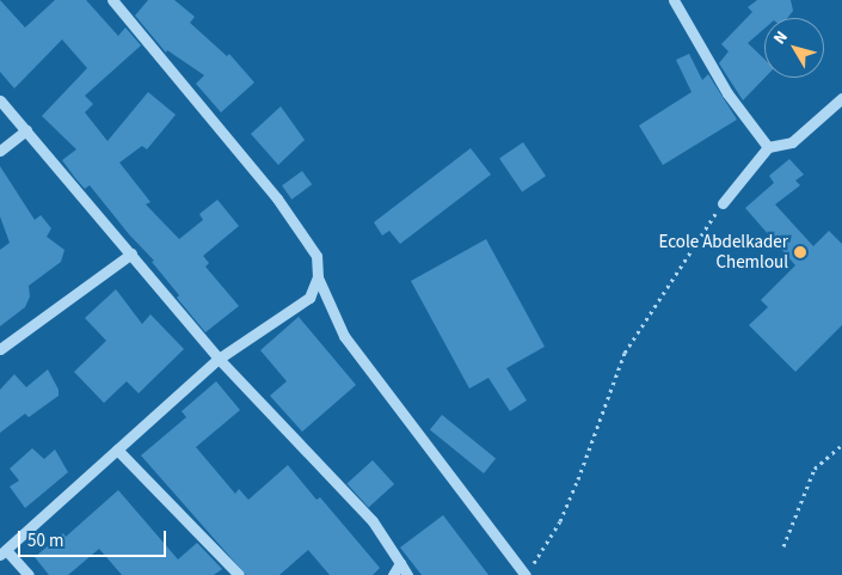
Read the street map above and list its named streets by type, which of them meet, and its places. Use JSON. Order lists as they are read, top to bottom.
{
  "places": ["Ecole Abdelkader Chemloul"],
  "scale_bar": "50 m",
  "north": "top left"
}
